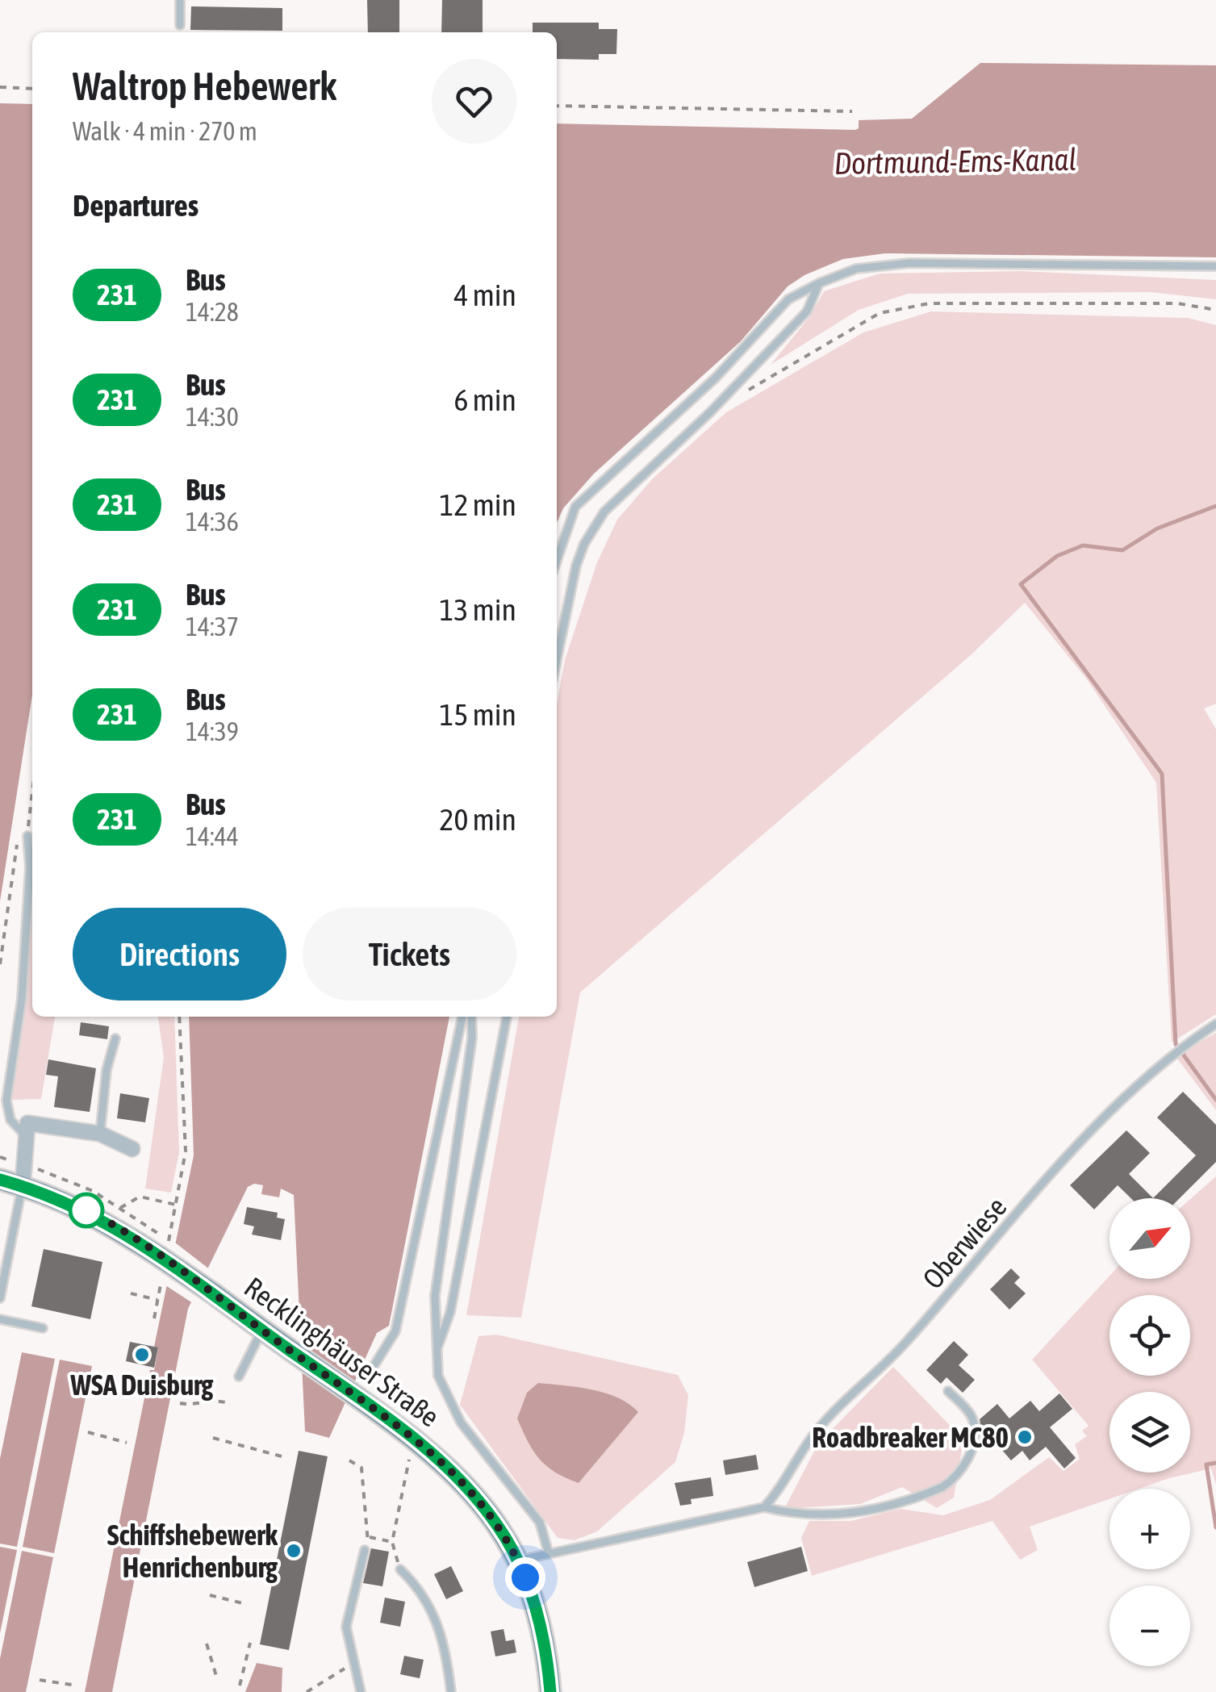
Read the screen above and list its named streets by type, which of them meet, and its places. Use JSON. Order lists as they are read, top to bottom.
{
  "streets": {
    "main road": ["Recklinghäuser Straße"],
    "lane": ["Oberwiese"]
  },
  "water": ["Dortmund-Ems-Kanal"],
  "places": ["WSA Duisburg", "Roadbreaker MC80", "Schiffshebewerk Henrichenburg"],
  "lines": ["bus line 231"],
  "north": "top right",
  "page": {
    "heading": [
      ["Waltrop Hebewerk", "Walk · 4 min · 270 m"],
      "Departures"
    ],
    "list": [
      {
        "mark": "231",
        "name": "Bus",
        "note": "14:28",
        "value": "4 min"
      },
      {
        "mark": "231",
        "name": "Bus",
        "note": "14:30",
        "value": "6 min"
      },
      {
        "mark": "231",
        "name": "Bus",
        "note": "14:36",
        "value": "12 min"
      },
      {
        "mark": "231",
        "name": "Bus",
        "note": "14:37",
        "value": "13 min"
      },
      {
        "mark": "231",
        "name": "Bus",
        "note": "14:39",
        "value": "15 min"
      },
      {
        "mark": "231",
        "name": "Bus",
        "note": "14:44",
        "value": "20 min"
      }
    ],
    "buttons": ["Directions", "Tickets"],
    "map_buttons": ["+", "−"]
  }
}
